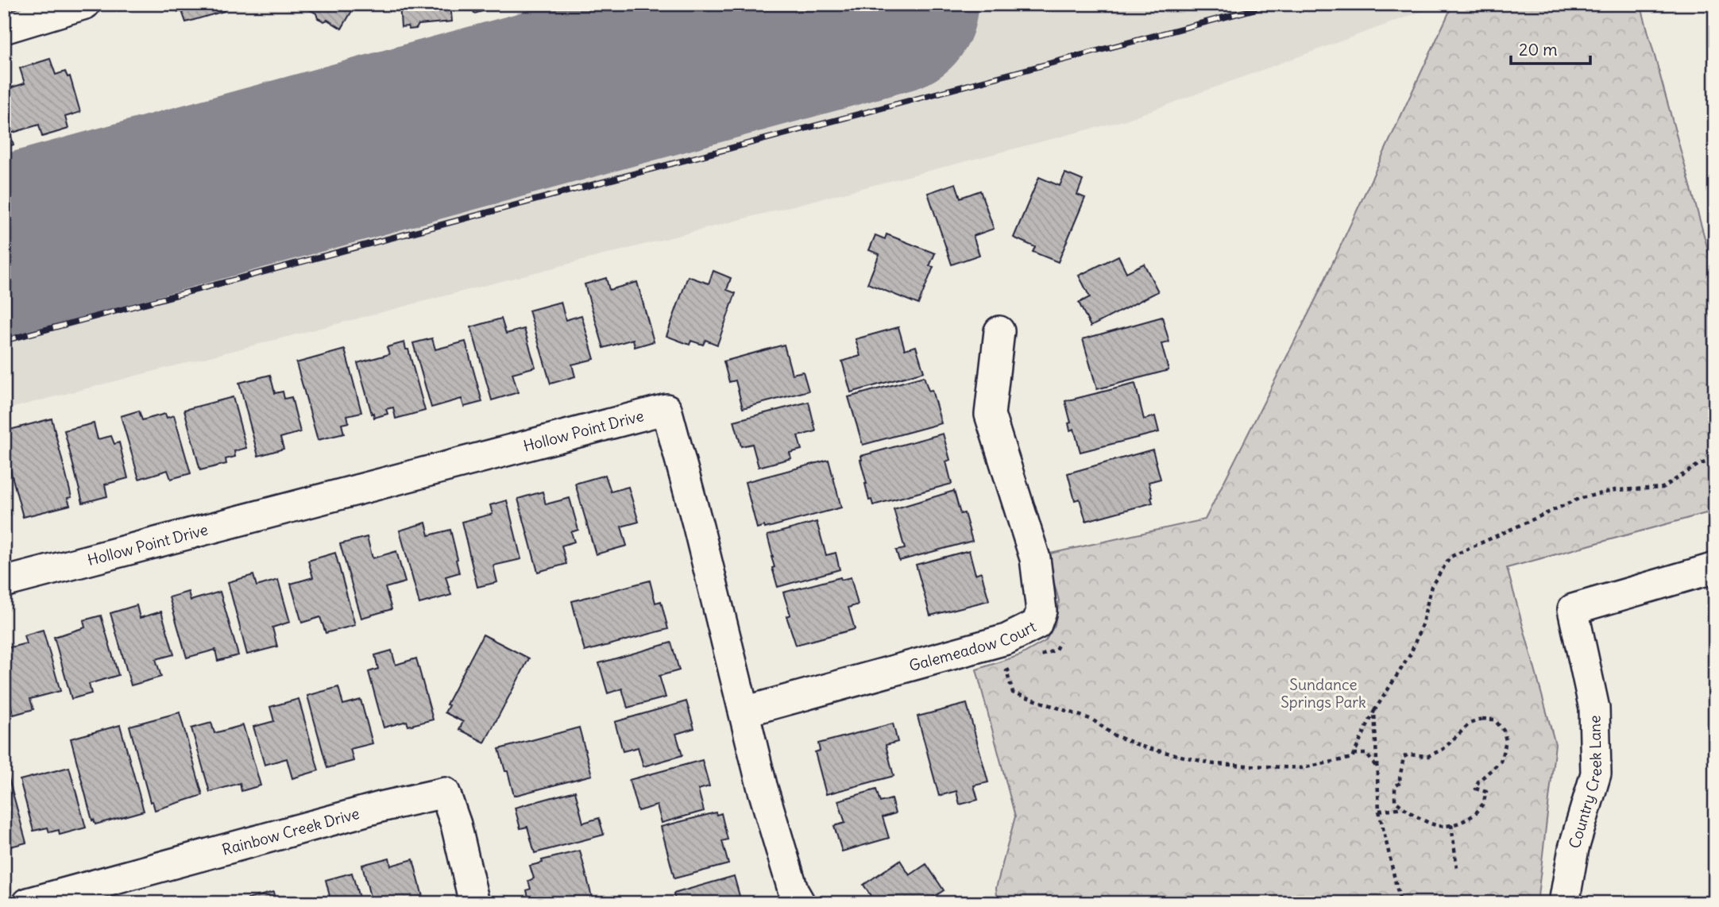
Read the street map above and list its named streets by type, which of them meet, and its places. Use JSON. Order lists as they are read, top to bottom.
{
  "streets": {
    "street": [
      "Hollow Point Drive",
      "Galemeadow Court",
      "Country Creek Lane",
      "Rainbow Creek Drive"
    ]
  },
  "crossings": [
    ["Hollow Point Drive", "Galemeadow Court"]
  ],
  "parks": ["Sundance Springs Park"],
  "scale_bar": "20 m"
}
